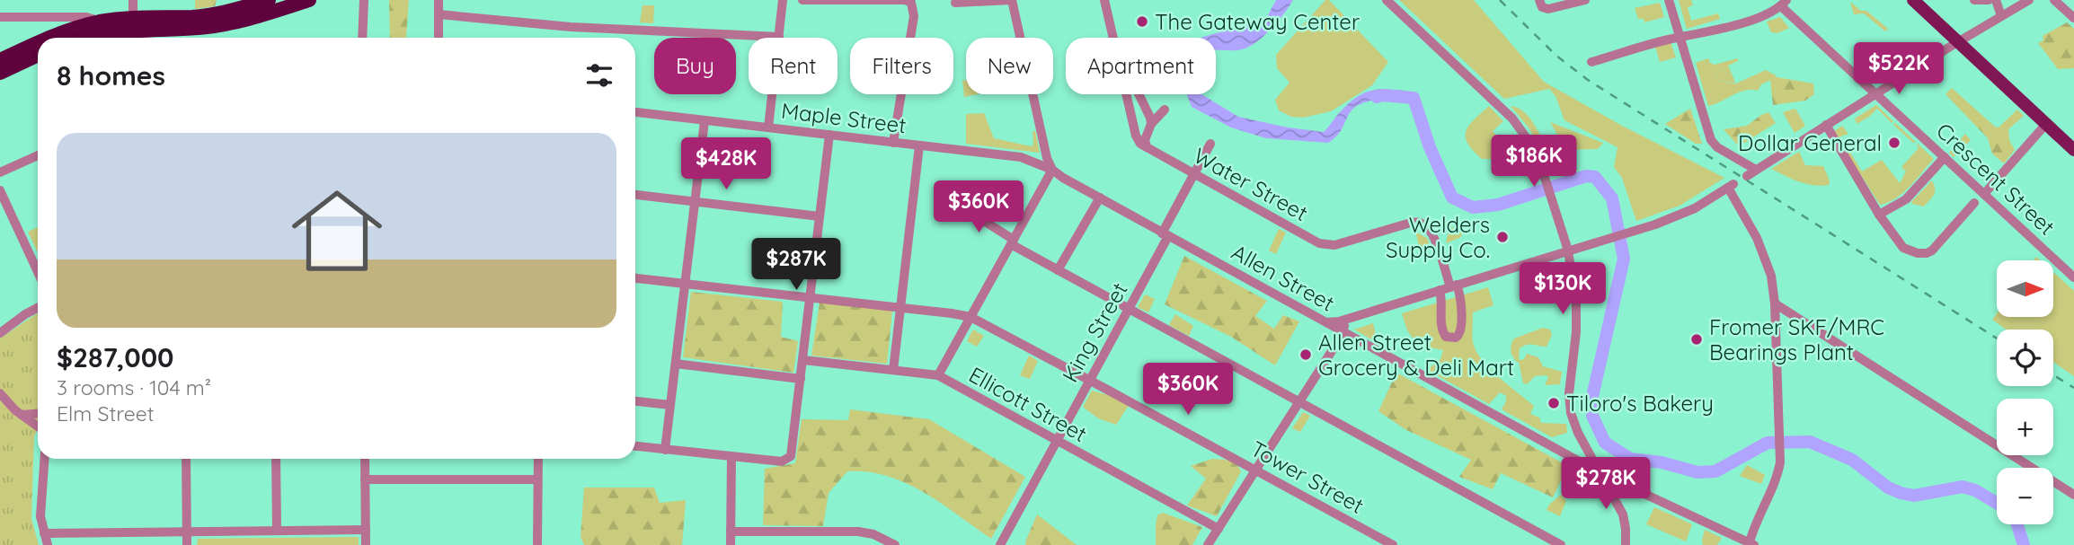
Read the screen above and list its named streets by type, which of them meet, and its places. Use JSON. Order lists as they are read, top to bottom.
{
  "streets": {
    "street": [
      "Maple Street",
      "Crescent Street",
      "Water Street",
      "Allen Street",
      "King Street",
      "Ellicott Street",
      "Tower Street"
    ]
  },
  "crossings": [
    ["Maple Street", "Allen Street"],
    ["Water Street", "King Street"],
    ["Allen Street", "King Street"],
    ["King Street", "Ellicott Street"],
    ["King Street", "Tower Street"]
  ],
  "places": [
    "The Gateway Center",
    "Dollar General",
    "Welders Supply Co.",
    "Fromer SKF/MRC Bearings Plant",
    "Allen Street Grocery & Deli Mart",
    "Tiloro's Bakery"
  ],
  "north": "right",
  "page": {
    "chip": [
      "Buy",
      "Rent",
      "Filters",
      "New",
      "Apartment"
    ],
    "heading": "8 homes",
    "price": [
      "$522K",
      "$186K",
      "$428K",
      "$360K",
      "$287K",
      "$130K",
      "$360K",
      "$278K"
    ],
    "list": [
      {
        "name": "$287,000",
        "note": "3 rooms · 104 m² · Elm Street"
      }
    ],
    "map_buttons": ["+", "−"]
  }
}
